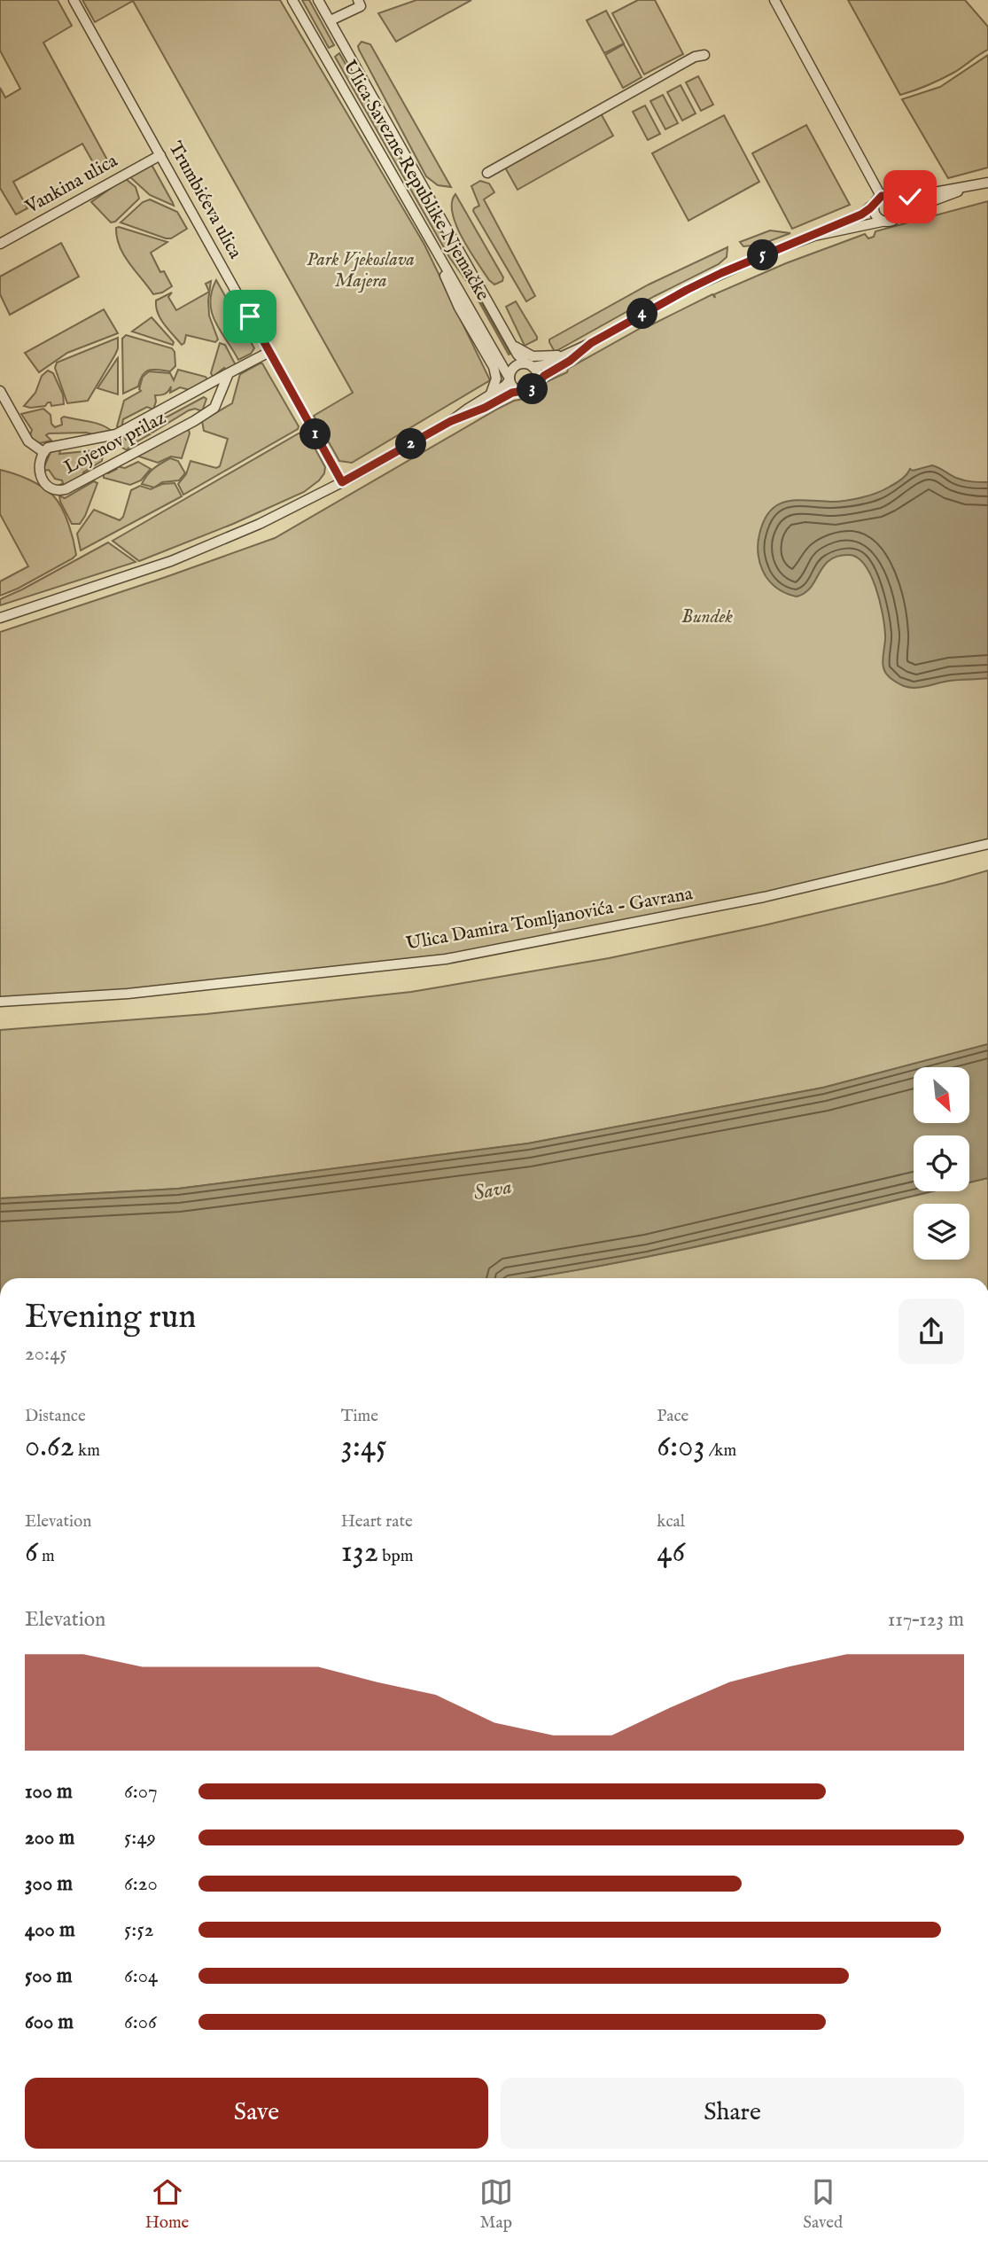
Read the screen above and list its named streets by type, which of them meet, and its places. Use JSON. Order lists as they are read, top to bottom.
{
  "streets": {
    "street": [
      "Ulica Savezne Republike Njemačke",
      "Vankina ulica",
      "Trumbićeva ulica",
      "Lojenov prilaz",
      "Ulica Damira Tomljanovića - Gavrana"
    ]
  },
  "crossings": [
    ["Vankina ulica", "Trumbićeva ulica"],
    ["Trumbićeva ulica", "Lojenov prilaz"]
  ],
  "water": ["Sava"],
  "parks": ["Park Vjekoslava Majera", "Bundek"],
  "north": "bottom right",
  "page": {
    "pins": [
      "5",
      "4",
      "3",
      "1",
      "2"
    ],
    "heading": ["Evening run", "20:45"],
    "stats": [
      ["Distance", "0.62 km"],
      ["Time", "3:45"],
      ["Pace", "6:03 /km"],
      ["Elevation", "6 m"],
      ["Heart rate", "132 bpm"],
      ["kcal", "46"]
    ],
    "chart": ["Elevation", "117–123 m"],
    "list": [
      {
        "name": "100 m",
        "note": "6:07"
      },
      {
        "name": "200 m",
        "note": "5:49"
      },
      {
        "name": "300 m",
        "note": "6:20"
      },
      {
        "name": "400 m",
        "note": "5:52"
      },
      {
        "name": "500 m",
        "note": "6:04"
      },
      {
        "name": "600 m",
        "note": "6:06"
      }
    ],
    "buttons": ["Save", "Share"],
    "tabs": ["Home", "Map", "Saved"]
  }
}
